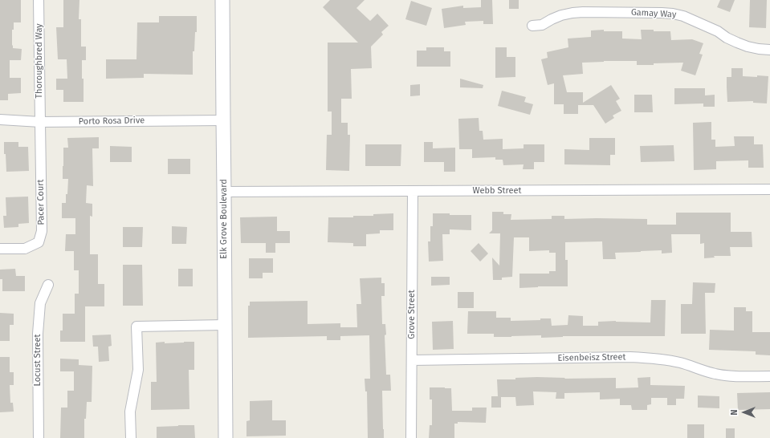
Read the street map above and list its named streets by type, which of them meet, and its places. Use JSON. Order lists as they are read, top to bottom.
{
  "streets": {
    "main road": ["Elk Grove Boulevard"],
    "street": [
      "Gamay Way",
      "Thoroughbred Way",
      "Porto Rosa Drive",
      "Webb Street",
      "Pacer Court",
      "Grove Street",
      "Eisenbeisz Street",
      "Locust Street"
    ]
  },
  "crossings": [
    ["Thoroughbred Way", "Porto Rosa Drive"],
    ["Thoroughbred Way", "Pacer Court"],
    ["Porto Rosa Drive", "Pacer Court"],
    ["Porto Rosa Drive", "Elk Grove Boulevard"],
    ["Webb Street", "Elk Grove Boulevard"],
    ["Webb Street", "Grove Street"],
    ["Grove Street", "Eisenbeisz Street"]
  ],
  "north": "left"
}
